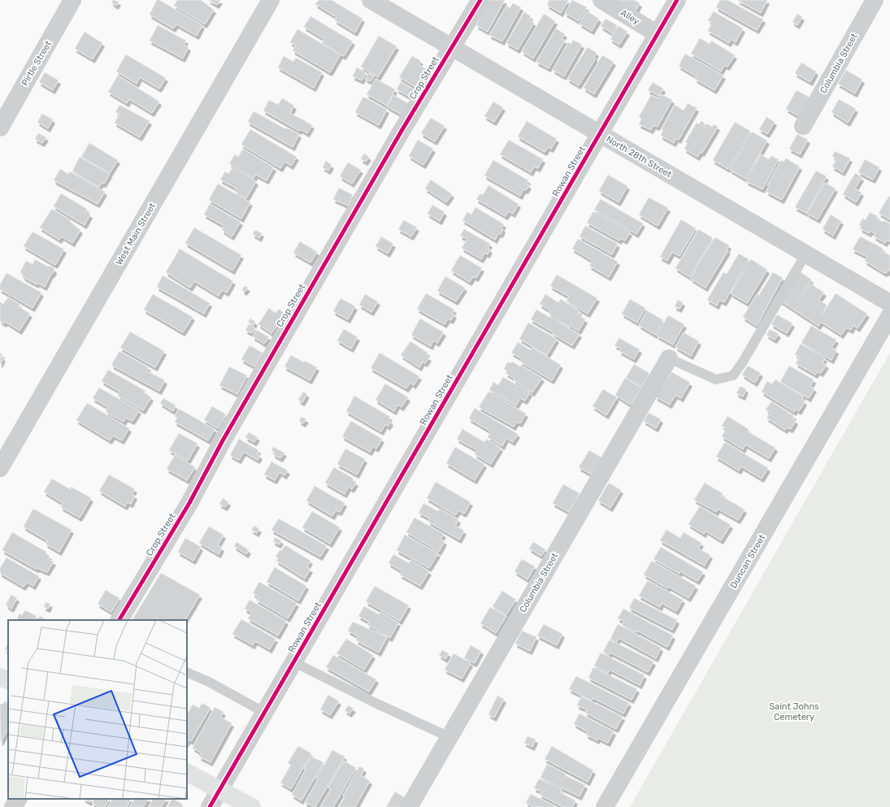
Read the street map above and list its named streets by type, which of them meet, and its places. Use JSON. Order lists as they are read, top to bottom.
{
  "streets": {
    "street": [
      "Alley",
      "Pirtle Street",
      "Columbia Street",
      "Crop Street",
      "North 28th Street",
      "Rowan Street",
      "West Main Street",
      "Duncan Street"
    ]
  },
  "crossings": [
    ["Alley", "Rowan Street"],
    ["Crop Street", "North 28th Street"],
    ["North 28th Street", "Rowan Street"]
  ],
  "parks": ["Saint Johns Cemetery"]
}
